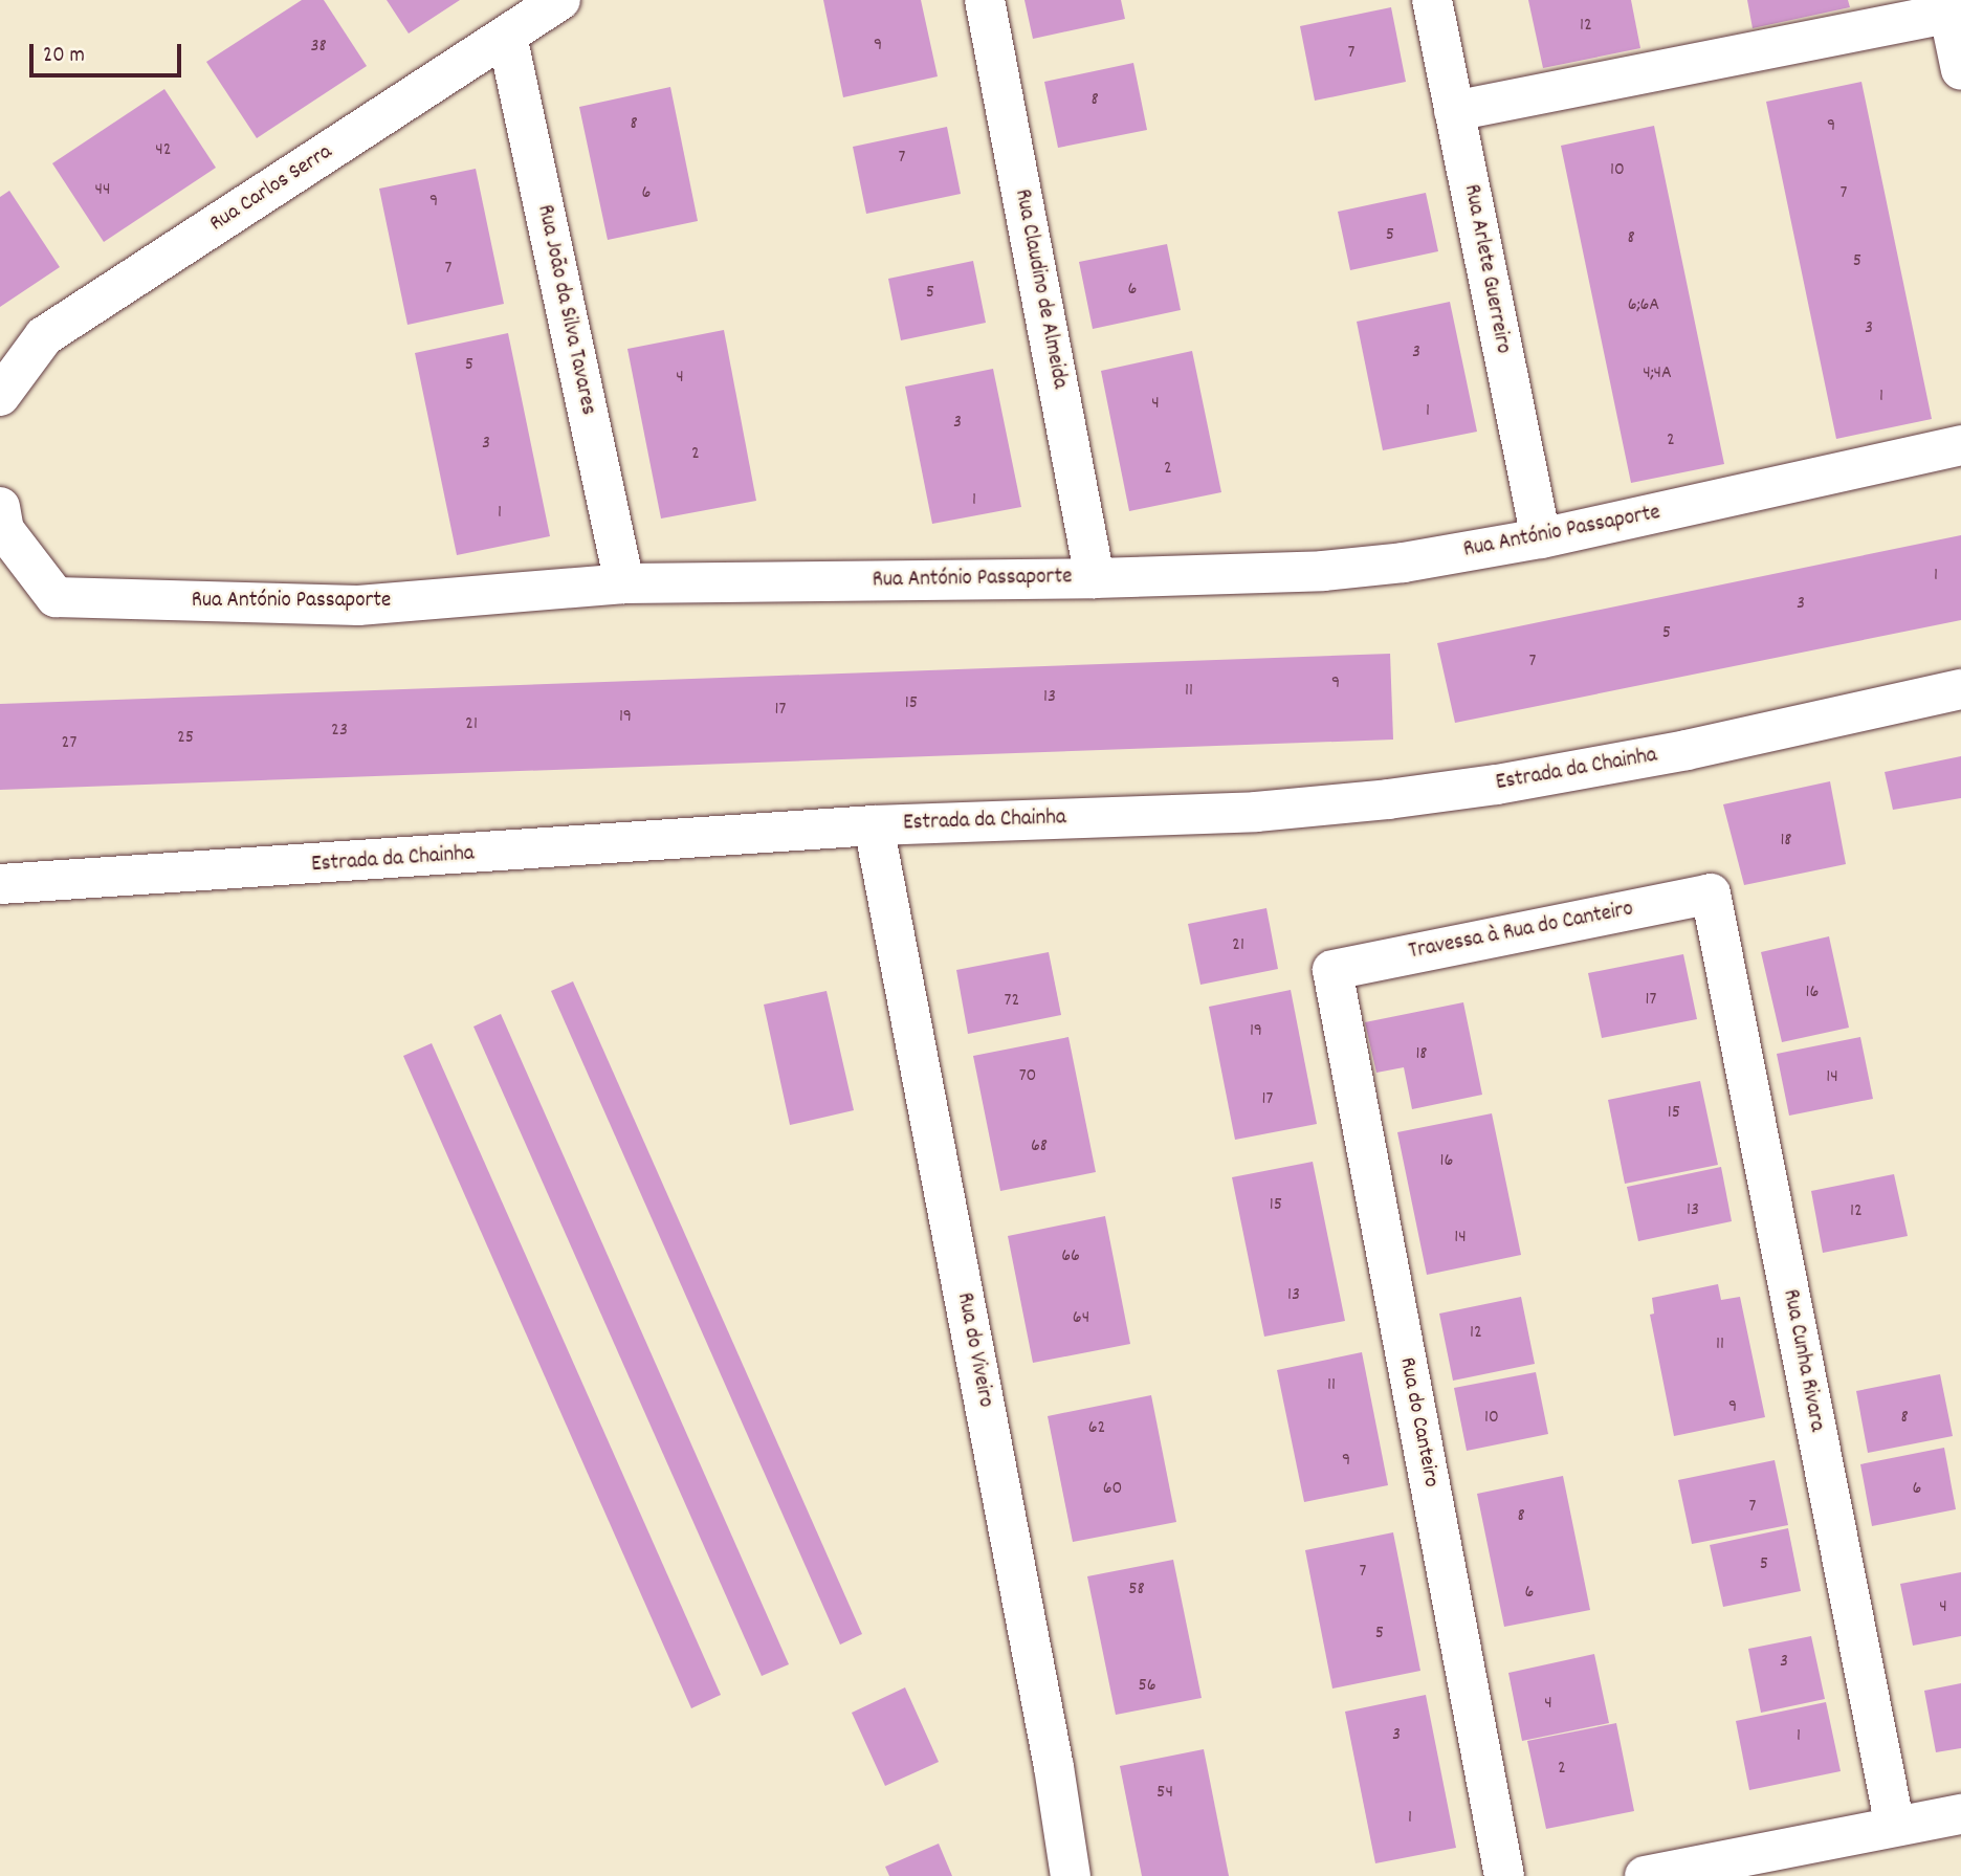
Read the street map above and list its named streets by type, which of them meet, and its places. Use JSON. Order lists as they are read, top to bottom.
{
  "streets": {
    "street": [
      "Rua Carlos Serra",
      "Rua Arlete Guerreiro",
      "Rua Claudino de Almeida",
      "Rua João da Silva Tavares",
      "Rua António Passaporte",
      "Estrada da Chainha",
      "Travessa à Rua do Canteiro",
      "Rua do Viveiro",
      "Rua Cunha Rivara",
      "Rua do Canteiro"
    ]
  },
  "crossings": [
    ["Rua Carlos Serra", "Rua João da Silva Tavares"],
    ["Rua Arlete Guerreiro", "Rua António Passaporte"],
    ["Rua Claudino de Almeida", "Rua António Passaporte"],
    ["Rua João da Silva Tavares", "Rua António Passaporte"],
    ["Estrada da Chainha", "Rua do Viveiro"],
    ["Travessa à Rua do Canteiro", "Rua Cunha Rivara"],
    ["Travessa à Rua do Canteiro", "Rua do Canteiro"]
  ],
  "house_numbers": [
    "12",
    "9",
    "38",
    "7",
    "8",
    "8",
    "9",
    "42",
    "7",
    "10",
    "44",
    "6",
    "7",
    "9",
    "5",
    "8",
    "5",
    "7",
    "6",
    "5",
    "6;6A",
    "3",
    "3",
    "5",
    "4;4A",
    "4",
    "1",
    "4",
    "1",
    "3",
    "2",
    "3",
    "2",
    "2",
    "1",
    "1",
    "1",
    "3",
    "5",
    "7",
    "9",
    "11",
    "13",
    "15",
    "17",
    "19",
    "21",
    "23",
    "25",
    "27",
    "18",
    "21",
    "16",
    "17",
    "72",
    "19",
    "18",
    "70",
    "14",
    "17",
    "15",
    "68",
    "16",
    "15",
    "13",
    "12",
    "14",
    "66",
    "13",
    "64",
    "12",
    "11",
    "11",
    "9",
    "10",
    "8",
    "62",
    "9",
    "60",
    "6",
    "7",
    "8",
    "5",
    "7",
    "58",
    "6",
    "4",
    "5",
    "3",
    "56",
    "4",
    "3",
    "1",
    "2",
    "54",
    "1"
  ],
  "scale_bar": "20 m"
}
